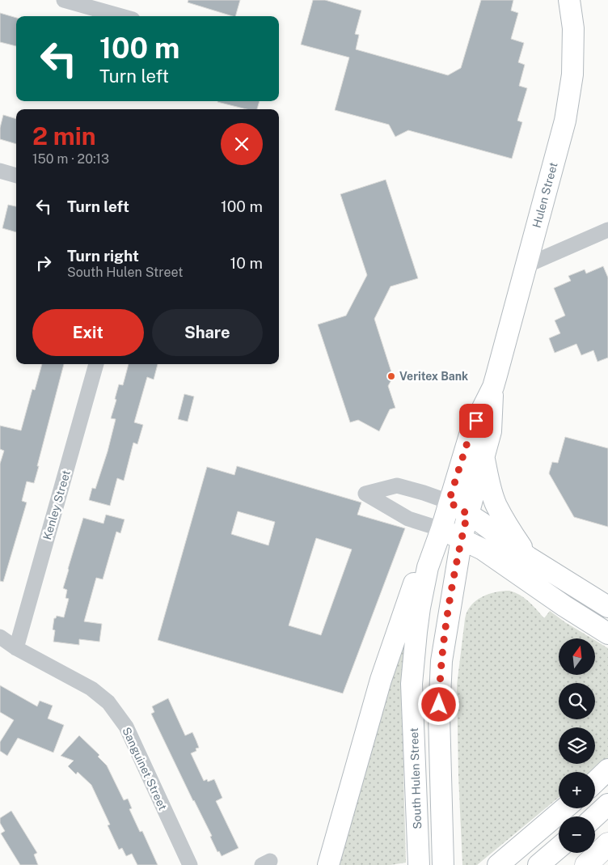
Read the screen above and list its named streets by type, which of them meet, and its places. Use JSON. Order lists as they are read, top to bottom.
{
  "streets": {
    "main road": ["Hulen Street", "South Hulen Street"],
    "street": ["Kenley Street", "Sanguinet Street"]
  },
  "crossings": [
    ["Hulen Street", "South Hulen Street"],
    ["Kenley Street", "Sanguinet Street"]
  ],
  "places": ["Veritex Bank"],
  "north": "top",
  "page": {
    "turn": ["100 m", "Turn left"],
    "heading": ["2 min", "150 m · 20:13"],
    "list": [
      {
        "name": "Turn left",
        "value": "100 m"
      },
      {
        "name": "Turn right",
        "note": "South Hulen Street",
        "value": "10 m"
      }
    ],
    "buttons": ["Exit", "Share"],
    "map_buttons": ["+", "−"]
  }
}
